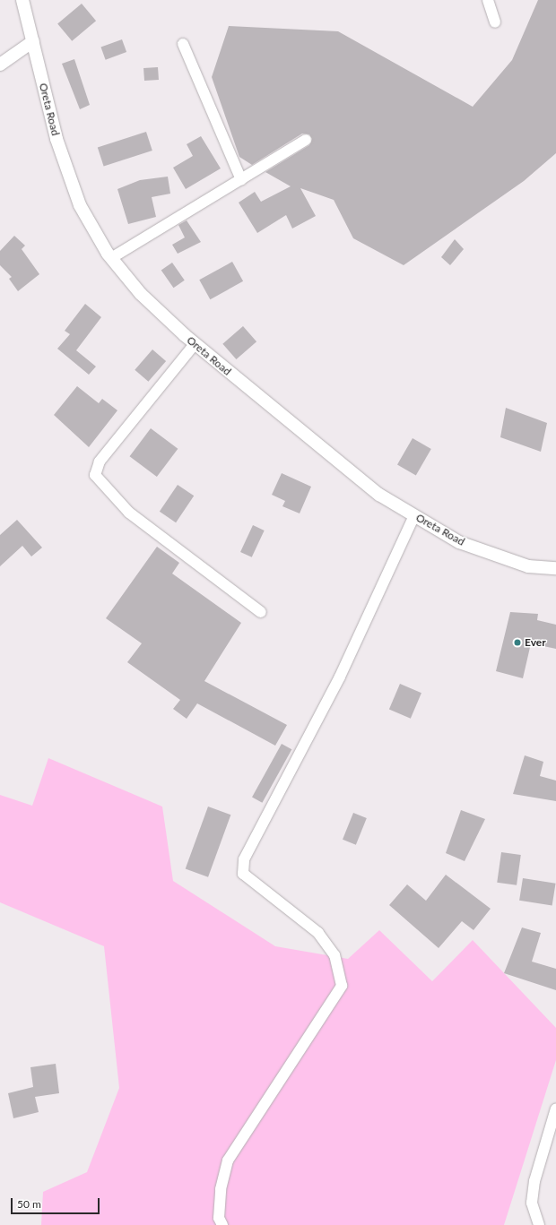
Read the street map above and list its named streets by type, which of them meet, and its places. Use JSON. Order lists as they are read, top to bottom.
{
  "streets": {
    "street": ["Oreta Road"]
  },
  "places": ["Ever"],
  "scale_bar": "50 m"
}
